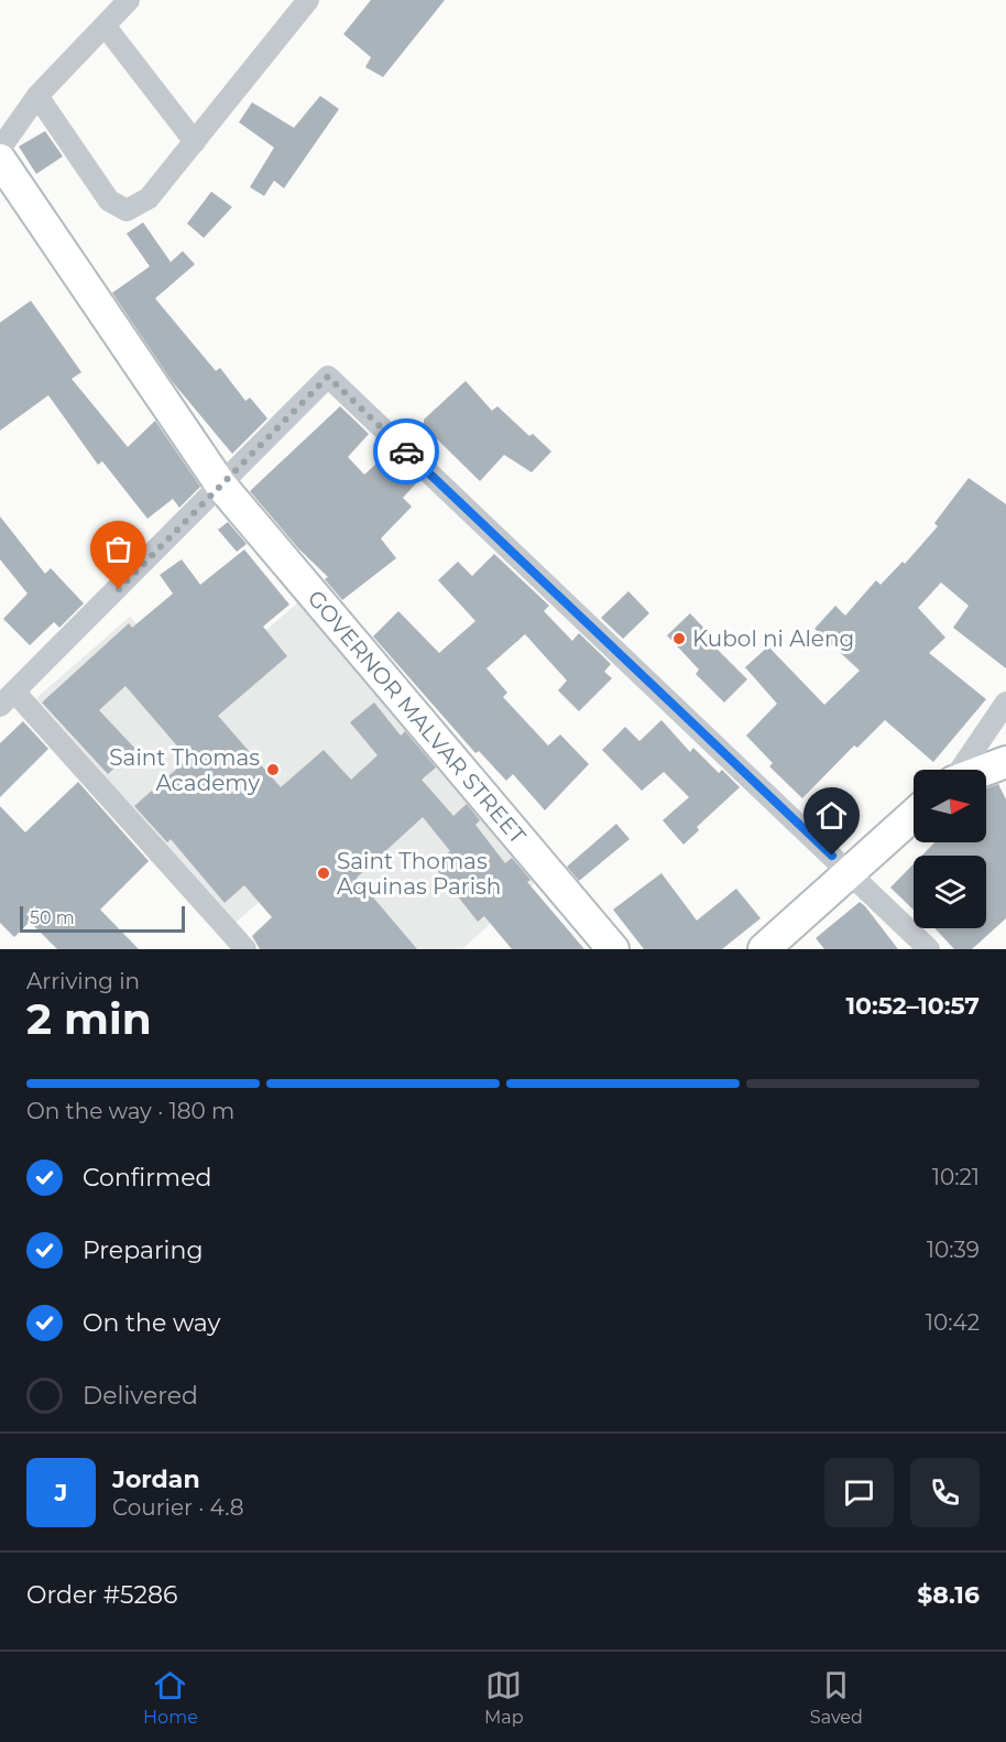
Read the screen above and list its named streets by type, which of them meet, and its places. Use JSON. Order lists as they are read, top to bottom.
{
  "streets": {
    "main road": ["GOVERNOR MALVAR STREET"]
  },
  "places": ["Kubol ni Aleng", "Saint Thomas Academy", "Saint Thomas Aquinas Parish"],
  "scale_bar": "50 m",
  "north": "right",
  "page": {
    "scale": "50 m",
    "heading": ["2 min", "Arriving in", "10:52–10:57"],
    "panel": [
      "Jordan",
      "Courier · 4.8",
      "Order #5286",
      "$8.16"
    ],
    "bar": "On the way · 180 m",
    "list": [
      ["Confirmed", "10:21"],
      ["Preparing", "10:39"],
      ["On the way", "10:42"],
      "Delivered"
    ],
    "round": "J",
    "tabs": ["Home", "Map", "Saved"]
  }
}
